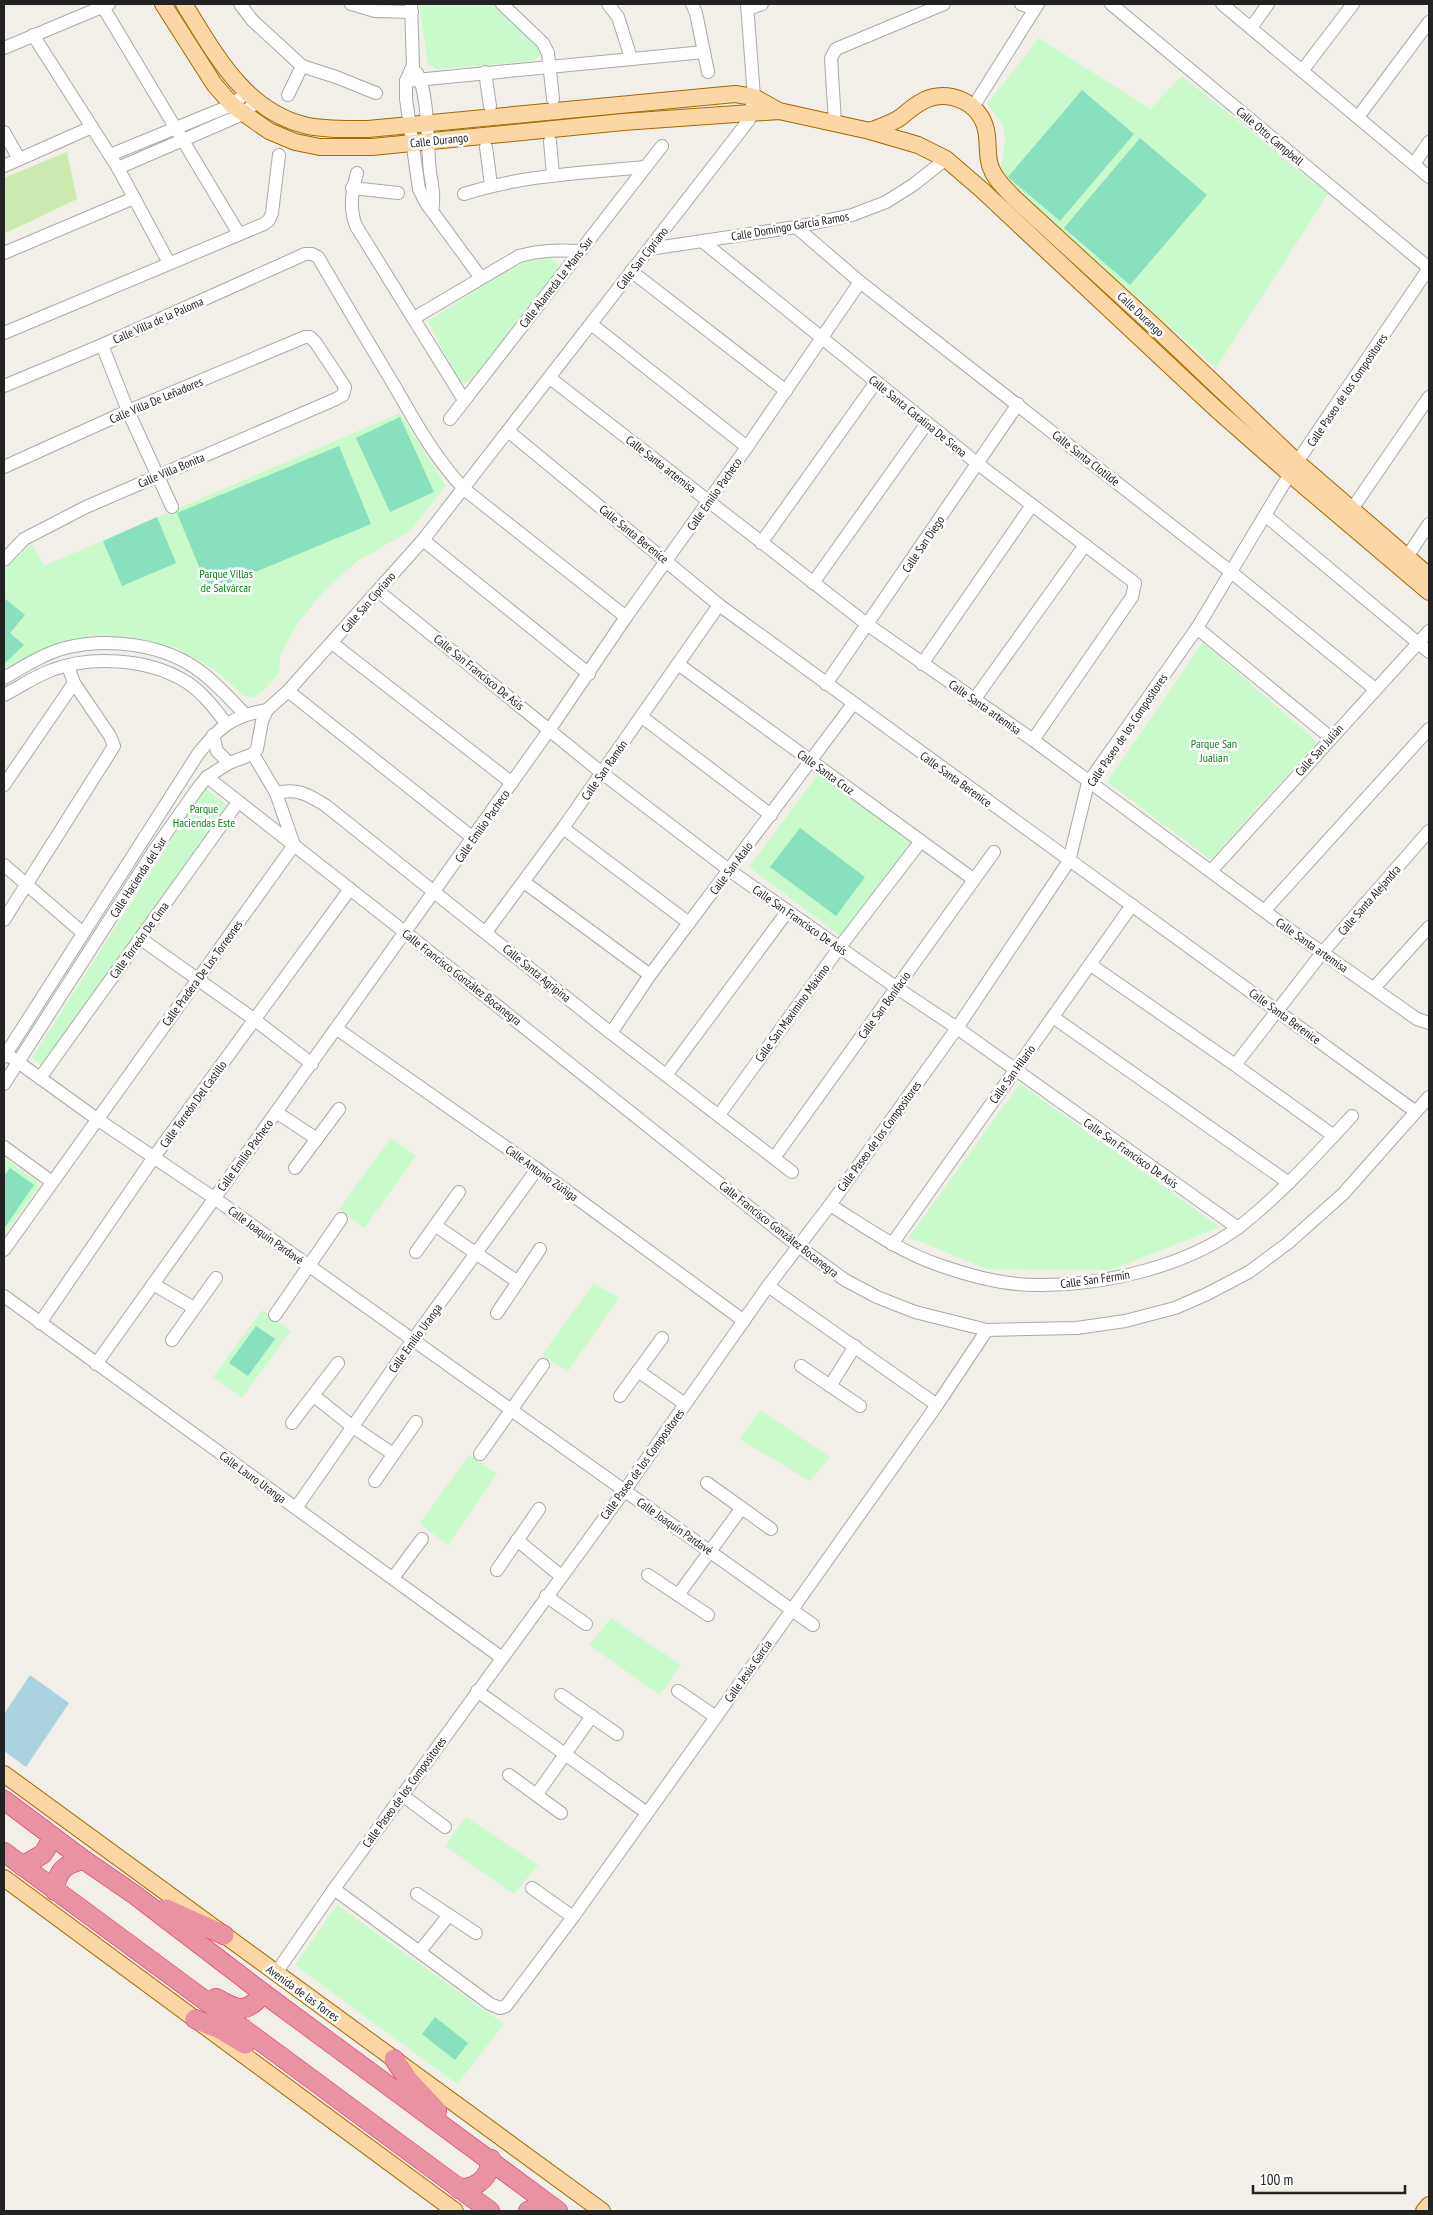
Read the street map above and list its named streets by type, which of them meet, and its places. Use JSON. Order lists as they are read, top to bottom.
{
  "streets": {
    "highway": ["Avenida de las Torres"],
    "main road": ["Calle Durango"],
    "street": [
      "Calle Otto Campbell",
      "Calle Domingo García Ramos",
      "Calle San Cipriano",
      "Calle Alameda Le Mans Sur",
      "Calle Villa de la Paloma",
      "Calle Paseo de los Compositores",
      "Calle Villa De Leñadores",
      "Calle Santa Catalina De Siena",
      "Calle Santa Clotilde",
      "Calle Santa artemisa",
      "Calle Villa Bonita",
      "Calle Emilio Pacheco",
      "Calle Santa Berenice",
      "Calle San Diego",
      "Calle San Francisco De Asís",
      "Calle San Julián",
      "Calle San Ramón",
      "Calle Santa Cruz",
      "Calle San Atalo",
      "Calle Hacienda del Sur",
      "Calle Santa Alejandra",
      "Calle Torreón De Cima",
      "Calle Pradera De Los Torreones",
      "Calle Santa Agripina",
      "Calle Francisco González Bocanegra",
      "Calle San Bonifacio",
      "Calle San Maximino Máximo",
      "Calle San Hilario",
      "Calle Torreón Del Castillo",
      "Calle Antonio Zúñiga",
      "Calle Joaquín Pardavé",
      "Calle San Fermín",
      "Calle Emilio Uranga",
      "Calle Lauro Uranga",
      "Calle Jesús García"
    ]
  },
  "crossings": [
    ["Calle Otto Campbell", "Calle Paseo de los Compositores"],
    ["Calle Durango", "Calle Domingo García Ramos"],
    ["Calle Durango", "Calle San Cipriano"],
    ["Calle Durango", "Calle Paseo de los Compositores"],
    ["Calle Domingo García Ramos", "Calle San Cipriano"],
    ["Calle Domingo García Ramos", "Calle Santa Catalina De Siena"],
    ["Calle Domingo García Ramos", "Calle Santa Clotilde"],
    ["Calle San Cipriano", "Calle Villa de la Paloma"],
    ["Calle San Cipriano", "Calle Santa artemisa"],
    ["Calle San Cipriano", "Calle Santa Berenice"],
    ["Calle San Cipriano", "Calle San Francisco De Asís"],
    ["Calle San Cipriano", "Calle Hacienda del Sur"],
    ["Calle Paseo de los Compositores", "Calle Santa Clotilde"],
    ["Calle Paseo de los Compositores", "Calle Santa artemisa"],
    ["Calle Paseo de los Compositores", "Calle Santa Berenice"],
    ["Calle Paseo de los Compositores", "Calle San Francisco De Asís"],
    ["Calle Paseo de los Compositores", "Calle Francisco González Bocanegra"],
    ["Calle Paseo de los Compositores", "Calle Antonio Zúñiga"],
    ["Calle Paseo de los Compositores", "Calle Joaquín Pardavé"],
    ["Calle Paseo de los Compositores", "Calle San Fermín"],
    ["Calle Paseo de los Compositores", "Calle Lauro Uranga"],
    ["Calle Paseo de los Compositores", "Avenida de las Torres"],
    ["Calle Villa De Leñadores", "Calle Villa Bonita"],
    ["Calle Santa Catalina De Siena", "Calle Santa artemisa"],
    ["Calle Santa Catalina De Siena", "Calle Emilio Pacheco"],
    ["Calle Santa Catalina De Siena", "Calle San Diego"],
    ["Calle Santa Clotilde", "Calle Emilio Pacheco"],
    ["Calle Santa Clotilde", "Calle San Diego"],
    ["Calle Santa Clotilde", "Calle San Julián"],
    ["Calle Santa artemisa", "Calle Emilio Pacheco"],
    ["Calle Santa artemisa", "Calle San Diego"],
    ["Calle Santa artemisa", "Calle San Julián"],
    ["Calle Santa artemisa", "Calle Santa Alejandra"],
    ["Calle Emilio Pacheco", "Calle Santa Berenice"],
    ["Calle Emilio Pacheco", "Calle San Francisco De Asís"],
    ["Calle Emilio Pacheco", "Calle Santa Agripina"],
    ["Calle Emilio Pacheco", "Calle Francisco González Bocanegra"],
    ["Calle Emilio Pacheco", "Calle Antonio Zúñiga"],
    ["Calle Emilio Pacheco", "Calle Joaquín Pardavé"],
    ["Calle Emilio Pacheco", "Calle Lauro Uranga"],
    ["Calle Santa Berenice", "Calle San Diego"],
    ["Calle Santa Berenice", "Calle San Ramón"],
    ["Calle Santa Berenice", "Calle San Atalo"],
    ["Calle Santa Berenice", "Calle Santa Alejandra"],
    ["Calle Santa Berenice", "Calle Francisco González Bocanegra"],
    ["Calle Santa Berenice", "Calle San Hilario"],
    ["Calle San Francisco De Asís", "Calle San Ramón"],
    ["Calle San Francisco De Asís", "Calle San Atalo"],
    ["Calle San Francisco De Asís", "Calle San Bonifacio"],
    ["Calle San Francisco De Asís", "Calle San Maximino Máximo"],
    ["Calle San Francisco De Asís", "Calle San Hilario"],
    ["Calle San Francisco De Asís", "Calle San Fermín"],
    ["Calle San Ramón", "Calle Santa Cruz"],
    ["Calle San Ramón", "Calle Santa Agripina"],
    ["Calle Santa Cruz", "Calle San Atalo"],
    ["Calle Santa Cruz", "Calle San Bonifacio"],
    ["Calle Santa Cruz", "Calle San Maximino Máximo"],
    ["Calle San Atalo", "Calle Santa Agripina"],
    ["Calle Hacienda del Sur", "Calle Francisco González Bocanegra"],
    ["Calle Hacienda del Sur", "Calle Joaquín Pardavé"],
    ["Calle Torreón De Cima", "Calle Francisco González Bocanegra"],
    ["Calle Torreón De Cima", "Calle Joaquín Pardavé"],
    ["Calle Pradera De Los Torreones", "Calle Francisco González Bocanegra"],
    ["Calle Pradera De Los Torreones", "Calle Joaquín Pardavé"],
    ["Calle Santa Agripina", "Calle San Bonifacio"],
    ["Calle Santa Agripina", "Calle San Maximino Máximo"],
    ["Calle Francisco González Bocanegra", "Calle Torreón Del Castillo"],
    ["Calle Francisco González Bocanegra", "Calle Jesús García"],
    ["Calle San Hilario", "Calle San Fermín"],
    ["Calle Torreón Del Castillo", "Calle Joaquín Pardavé"],
    ["Calle Torreón Del Castillo", "Calle Lauro Uranga"],
    ["Calle Antonio Zúñiga", "Calle Emilio Uranga"],
    ["Calle Joaquín Pardavé", "Calle Emilio Uranga"],
    ["Calle Joaquín Pardavé", "Calle Jesús García"],
    ["Calle Emilio Uranga", "Calle Lauro Uranga"]
  ],
  "parks": ["Parque Villas de Salvárcar", "Parque San Jualian", "Parque Haciendas Este"],
  "scale_bar": "100 m"
}
